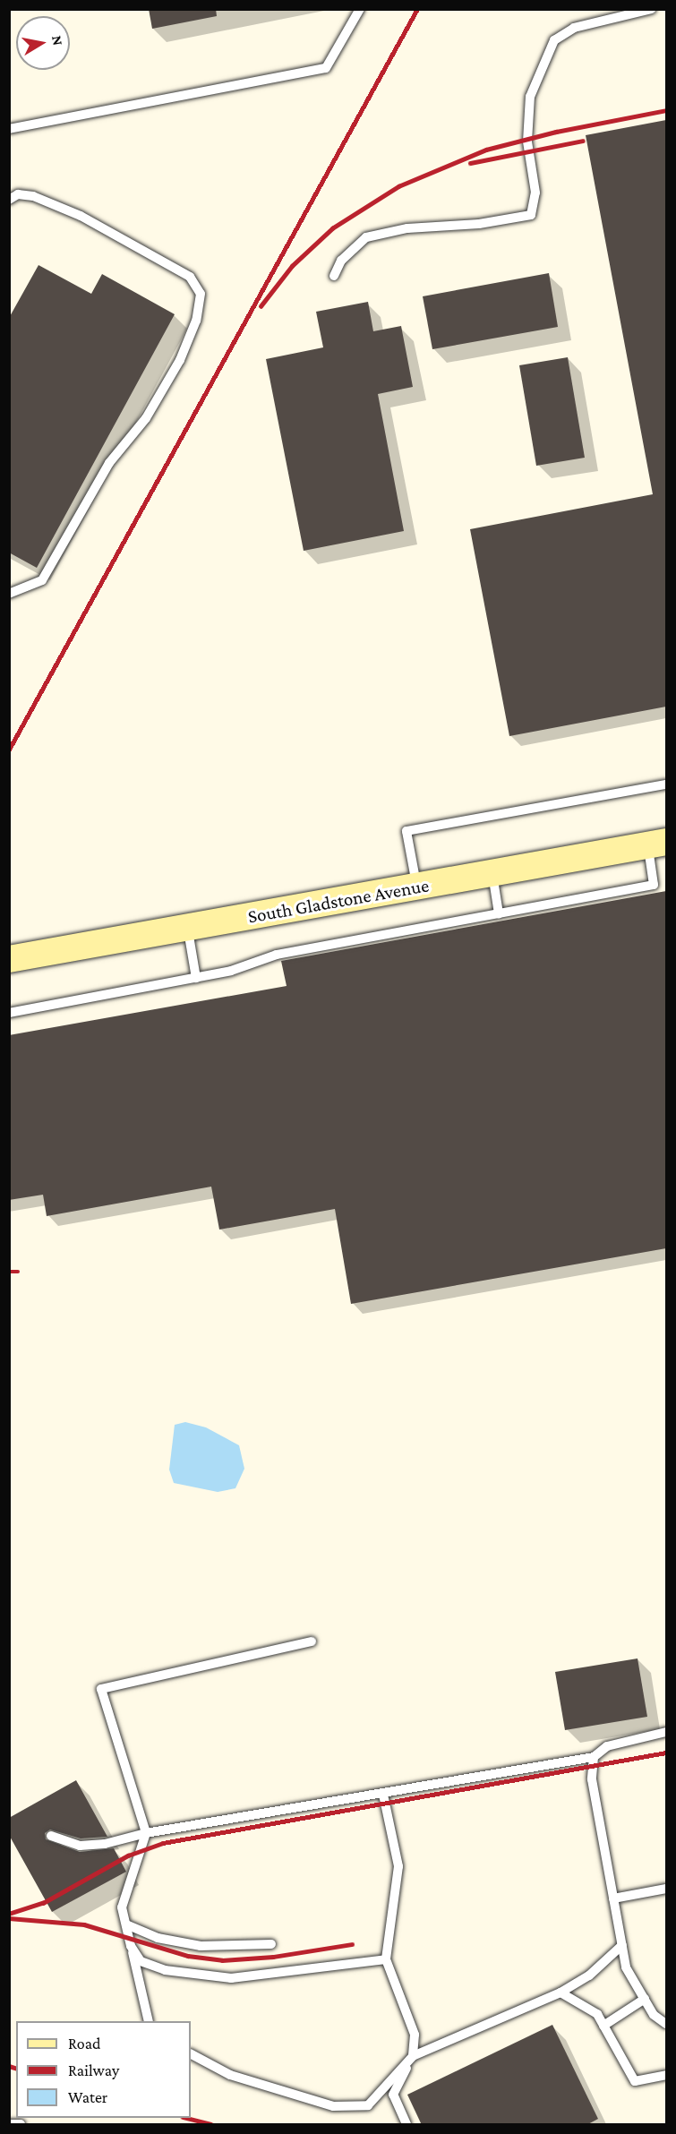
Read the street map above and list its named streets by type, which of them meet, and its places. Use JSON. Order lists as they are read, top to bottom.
{
  "streets": {
    "street": ["South Gladstone Avenue"]
  },
  "legend": ["Road", "Railway", "Water"],
  "north": "right"
}
